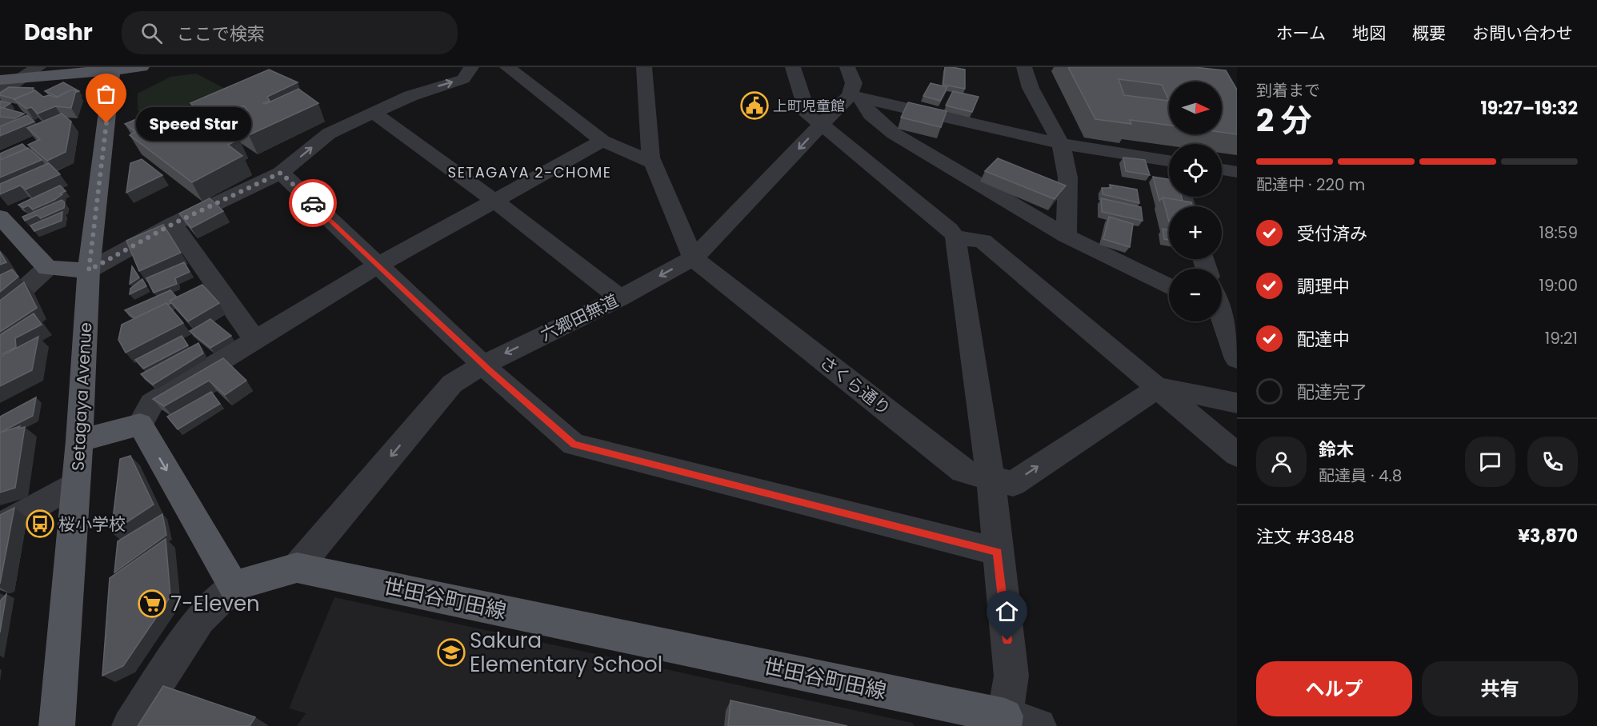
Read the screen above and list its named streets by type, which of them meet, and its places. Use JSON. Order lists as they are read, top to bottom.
{
  "streets": {
    "main road": ["Setagaya Avenue", "世田谷町田線"],
    "street": ["六郷田無道", "さくら通り"]
  },
  "crossings": [
    ["六郷田無道", "さくら通り"],
    ["六郷田無道", "世田谷町田線"]
  ],
  "districts": ["SETAGAYA 2-CHOME"],
  "places": {
    "public building": ["上町児童館"],
    "other": ["Speed Star"],
    "bus stop": ["桜小学校"],
    "supermarket": ["7-Eleven"],
    "school or university": ["Sakura Elementary School"]
  },
  "north": "right",
  "page": {
    "header": "Dashr",
    "search": "ここで検索",
    "nav": [
      "ホーム",
      "地図",
      "概要",
      "お問い合わせ"
    ],
    "heading": ["2 分", "到着まで", "19:27–19:32"],
    "panel": [
      "鈴木",
      "配達員 · 4.8",
      "注文 #3848",
      "¥3,870"
    ],
    "map_buttons": ["+", "−"],
    "bubble": "Speed Star",
    "bar": "配達中 · 220 m",
    "list": [
      ["受付済み", "18:59"],
      ["調理中", "19:00"],
      ["配達中", "19:21"],
      "配達完了"
    ],
    "buttons": ["ヘルプ", "共有"]
  }
}
